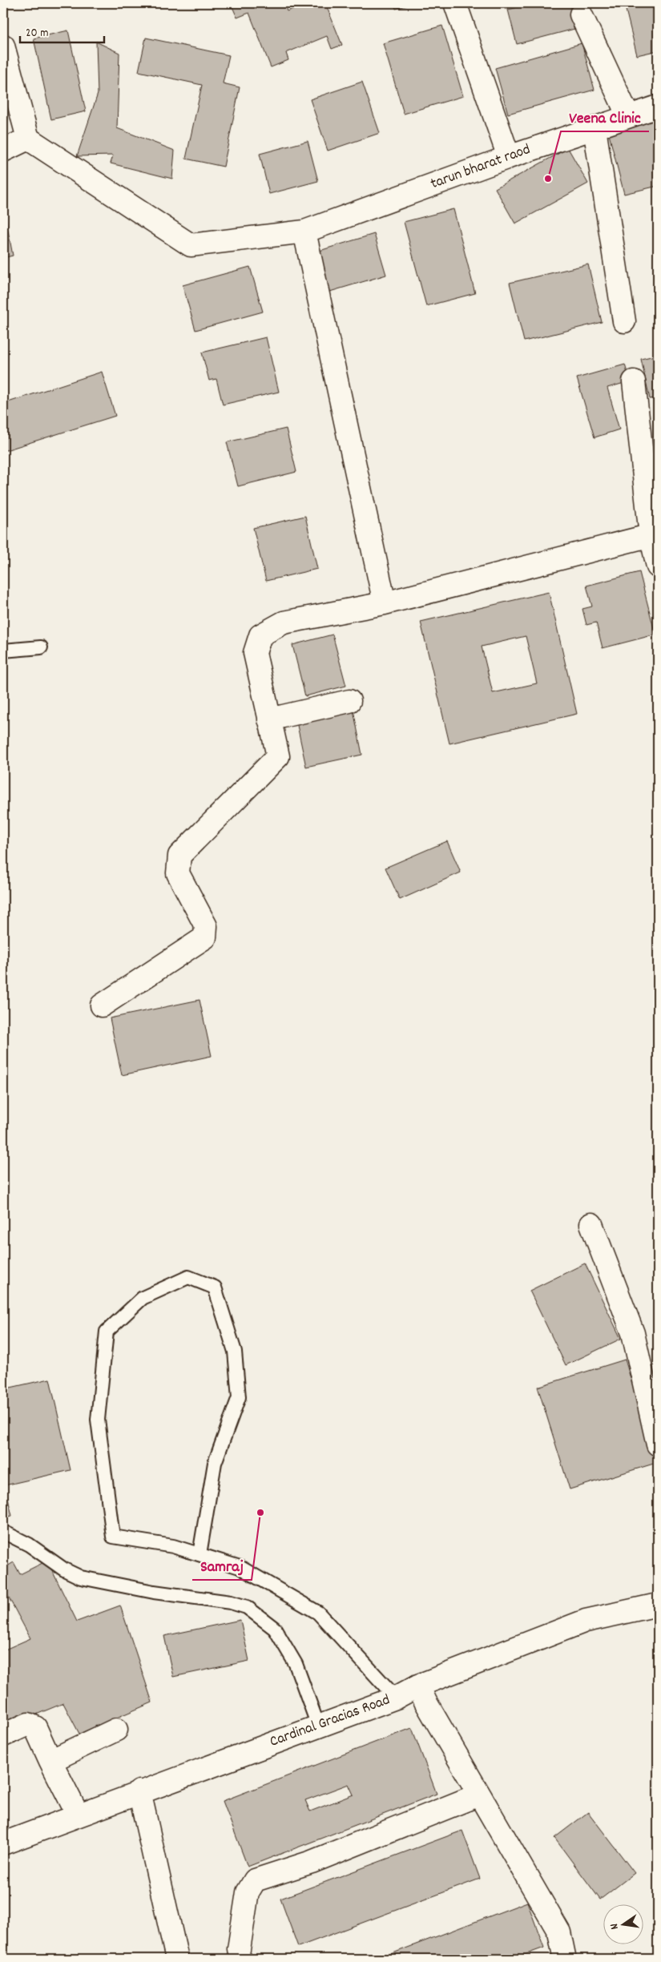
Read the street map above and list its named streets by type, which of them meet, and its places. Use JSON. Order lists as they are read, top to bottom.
{
  "streets": {
    "street": ["tarun bharat raod", "Cardinal Gracias Road"]
  },
  "places": ["Veena Clinic", "Samraj"],
  "scale_bar": "20 m",
  "north": "left"
}
